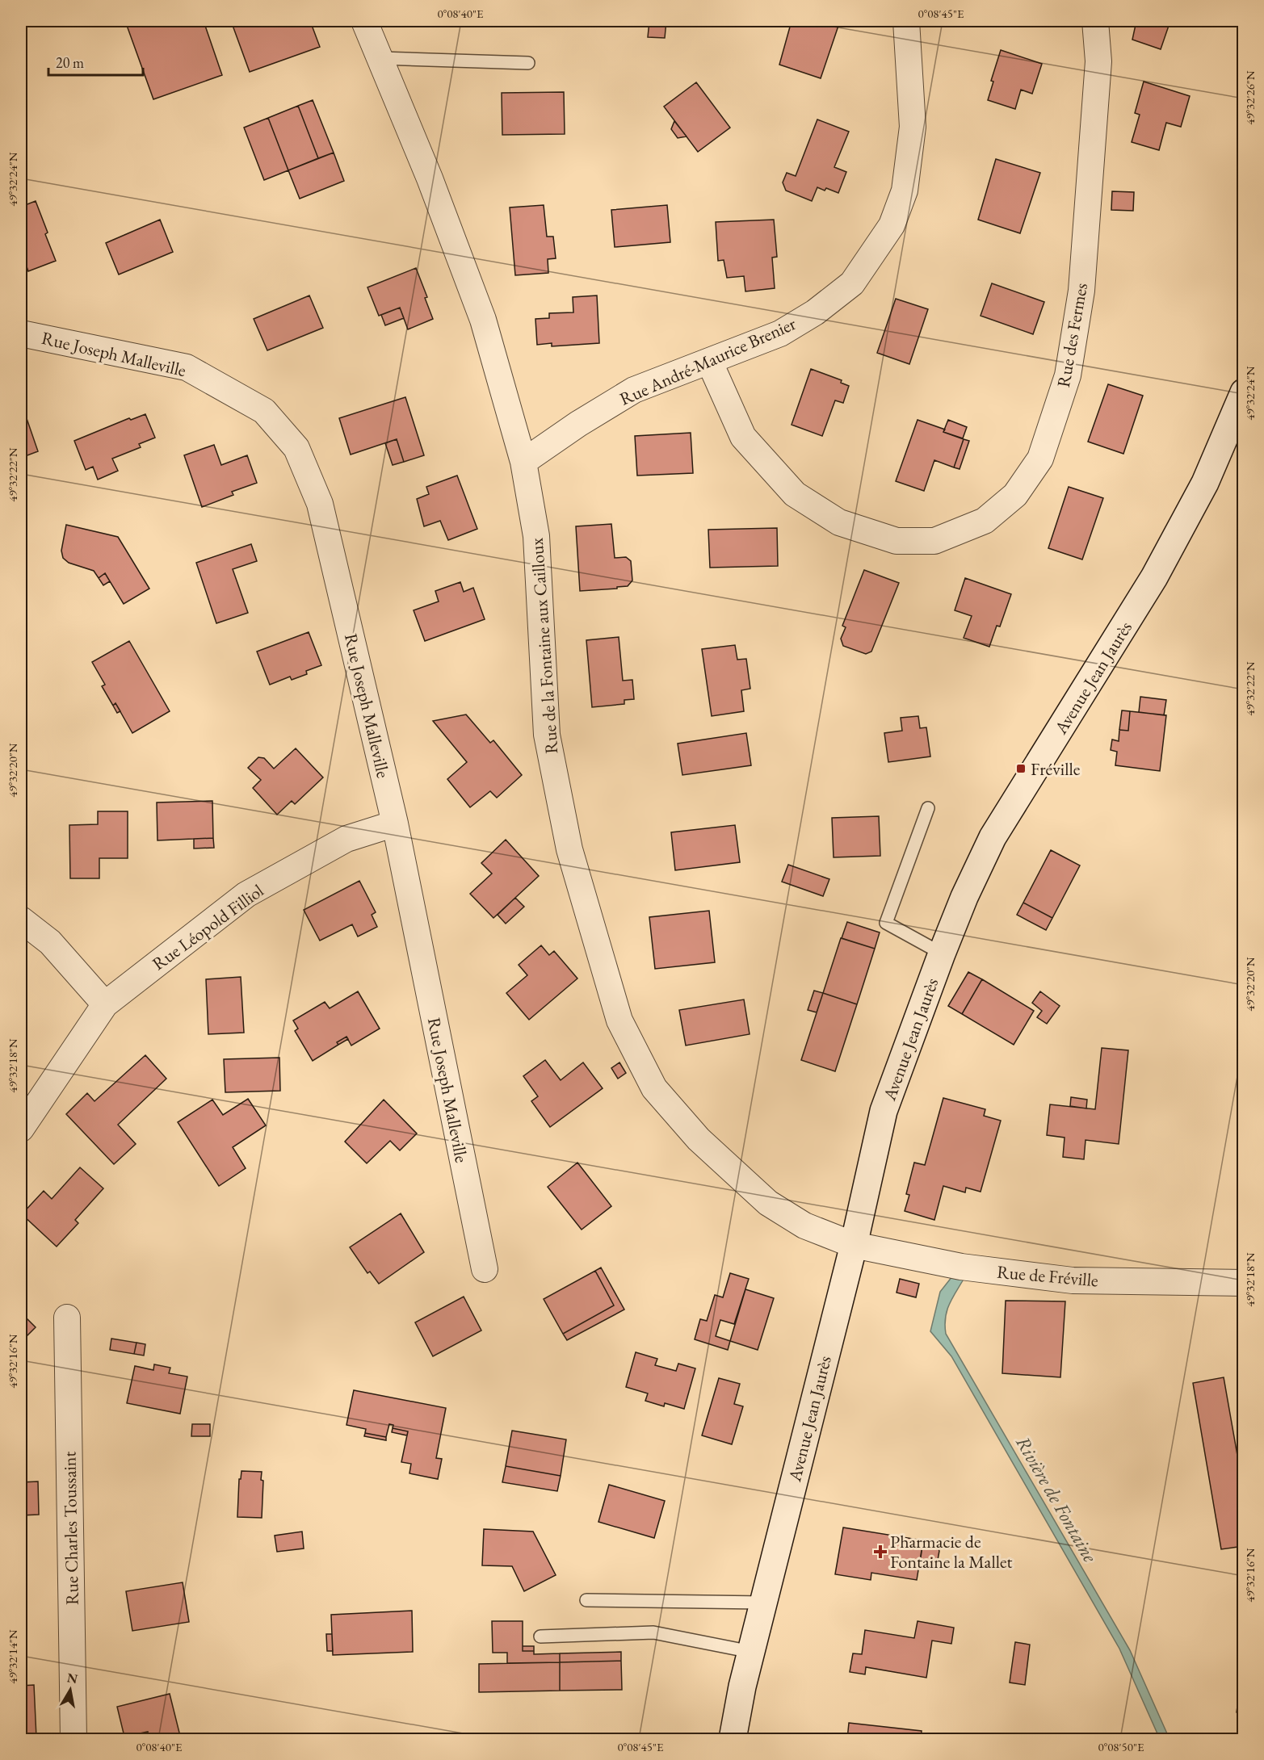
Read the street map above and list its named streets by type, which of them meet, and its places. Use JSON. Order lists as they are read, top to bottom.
{
  "streets": {
    "street": [
      "Rue des Fermes",
      "Rue Joseph Malleville",
      "Rue André-Maurice Brenier",
      "Rue de la Fontaine aux Cailloux",
      "Avenue Jean Jaurès",
      "Rue Léopold Filliol",
      "Rue de Fréville",
      "Rue Charles Toussaint"
    ]
  },
  "crossings": [
    ["Rue des Fermes", "Rue André-Maurice Brenier"],
    ["Rue Joseph Malleville", "Rue Léopold Filliol"],
    ["Rue André-Maurice Brenier", "Rue de la Fontaine aux Cailloux"],
    ["Rue de la Fontaine aux Cailloux", "Avenue Jean Jaurès"],
    ["Rue de la Fontaine aux Cailloux", "Rue de Fréville"],
    ["Avenue Jean Jaurès", "Rue de Fréville"]
  ],
  "water": ["Rivière de Fontaine"],
  "places": {
    "transit": ["Fréville"],
    "health": ["Pharmacie de Fontaine la Mallet"]
  },
  "scale_bar": "20 m",
  "north": "top",
  "coordinates": [
    "0°08'40\"E",
    "0°08'45\"E",
    "49°32'26\"N",
    "49°32'24\"N",
    "49°32'22\"N",
    "49°32'20\"N",
    "49°32'18\"N",
    "49°32'16\"N",
    "49°32'14\"N",
    "0°08'50\"E"
  ]
}
